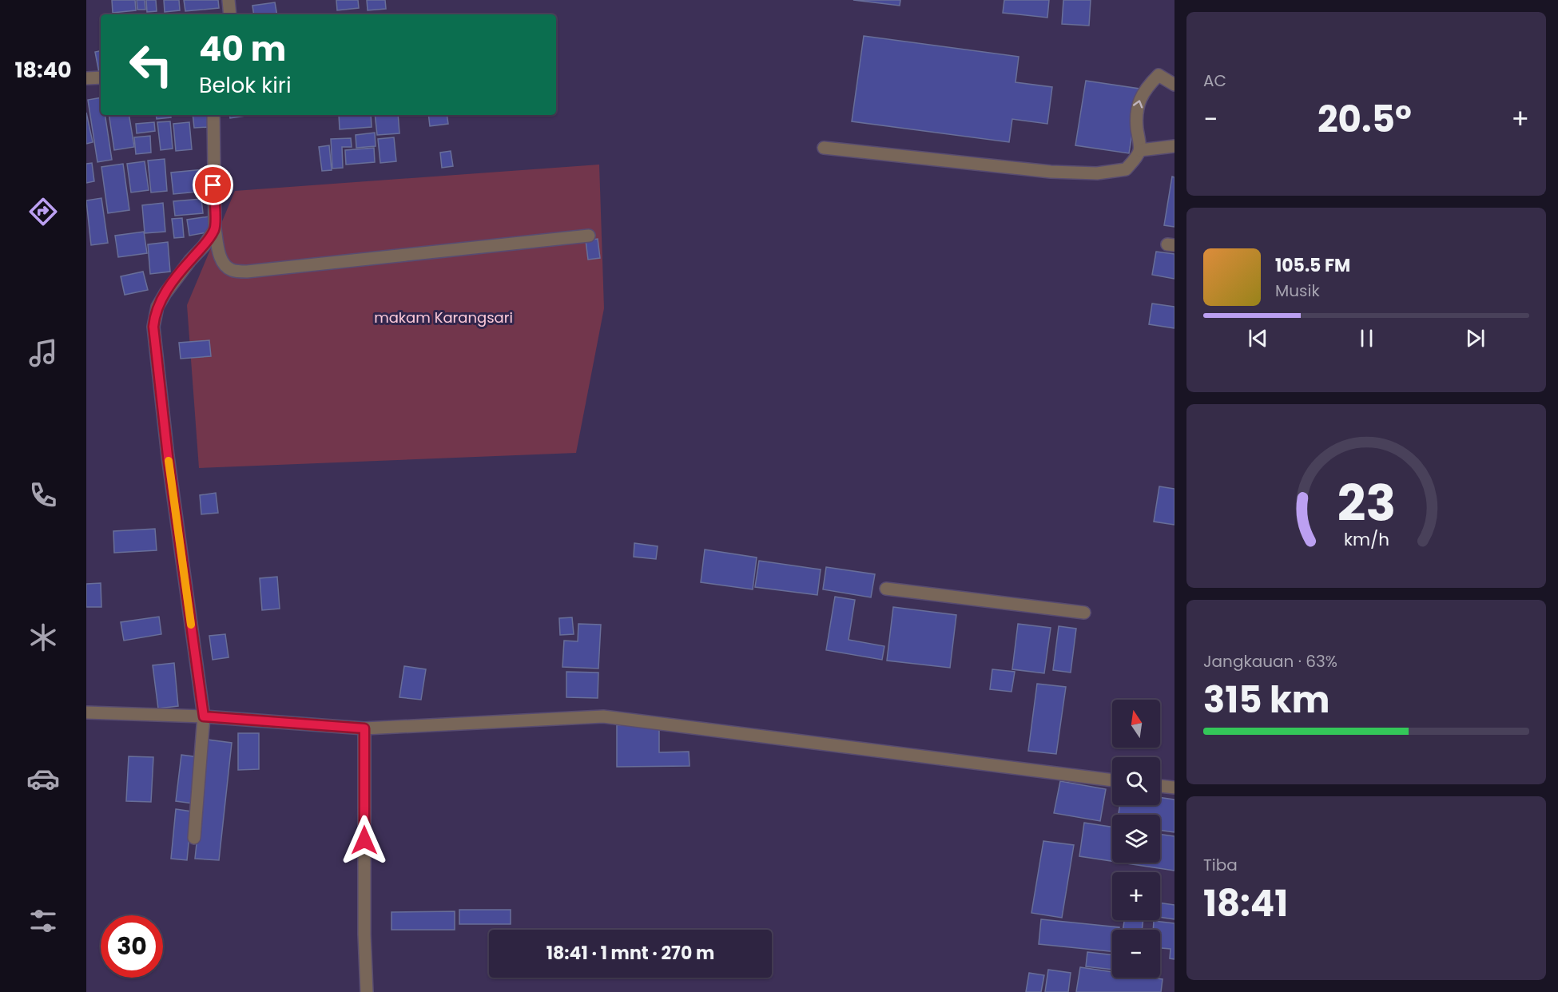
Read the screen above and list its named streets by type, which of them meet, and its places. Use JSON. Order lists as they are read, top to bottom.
{
  "parks": ["makam Karangsari"],
  "north": "top",
  "page": {
    "tabs": "18:40",
    "tile": [
      "AC",
      ["Jangkauan · 63%", "315 km"],
      ["Tiba", "18:41"]
    ],
    "turn": ["40 m", "Belok kiri"],
    "heat": ["−", "20.5°", "+"],
    "song": ["105.5 FM", "Musik"],
    "map_buttons": ["+", "−"],
    "limit": "30",
    "trip": "18:41 · 1 mnt · 270 m",
    "gauge": ["23", "km/h"]
  }
}
